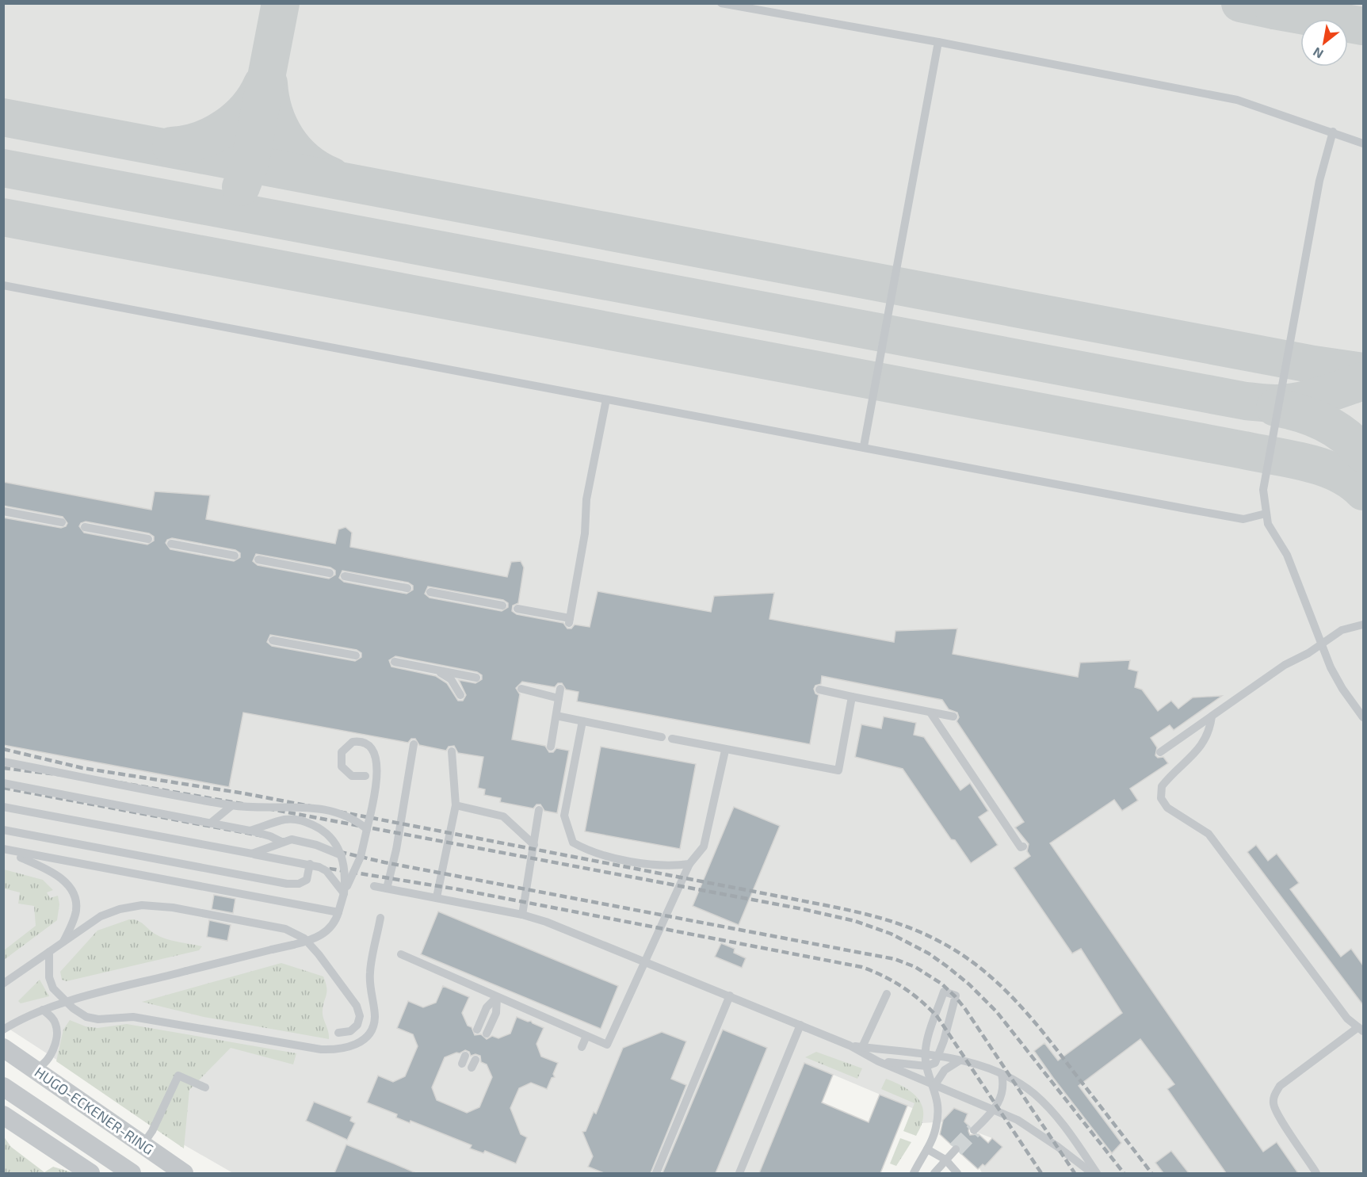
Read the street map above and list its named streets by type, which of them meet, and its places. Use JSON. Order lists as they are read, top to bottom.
{
  "streets": {
    "street": ["HUGO-ECKENER-RING"]
  },
  "north": "bottom left"
}
